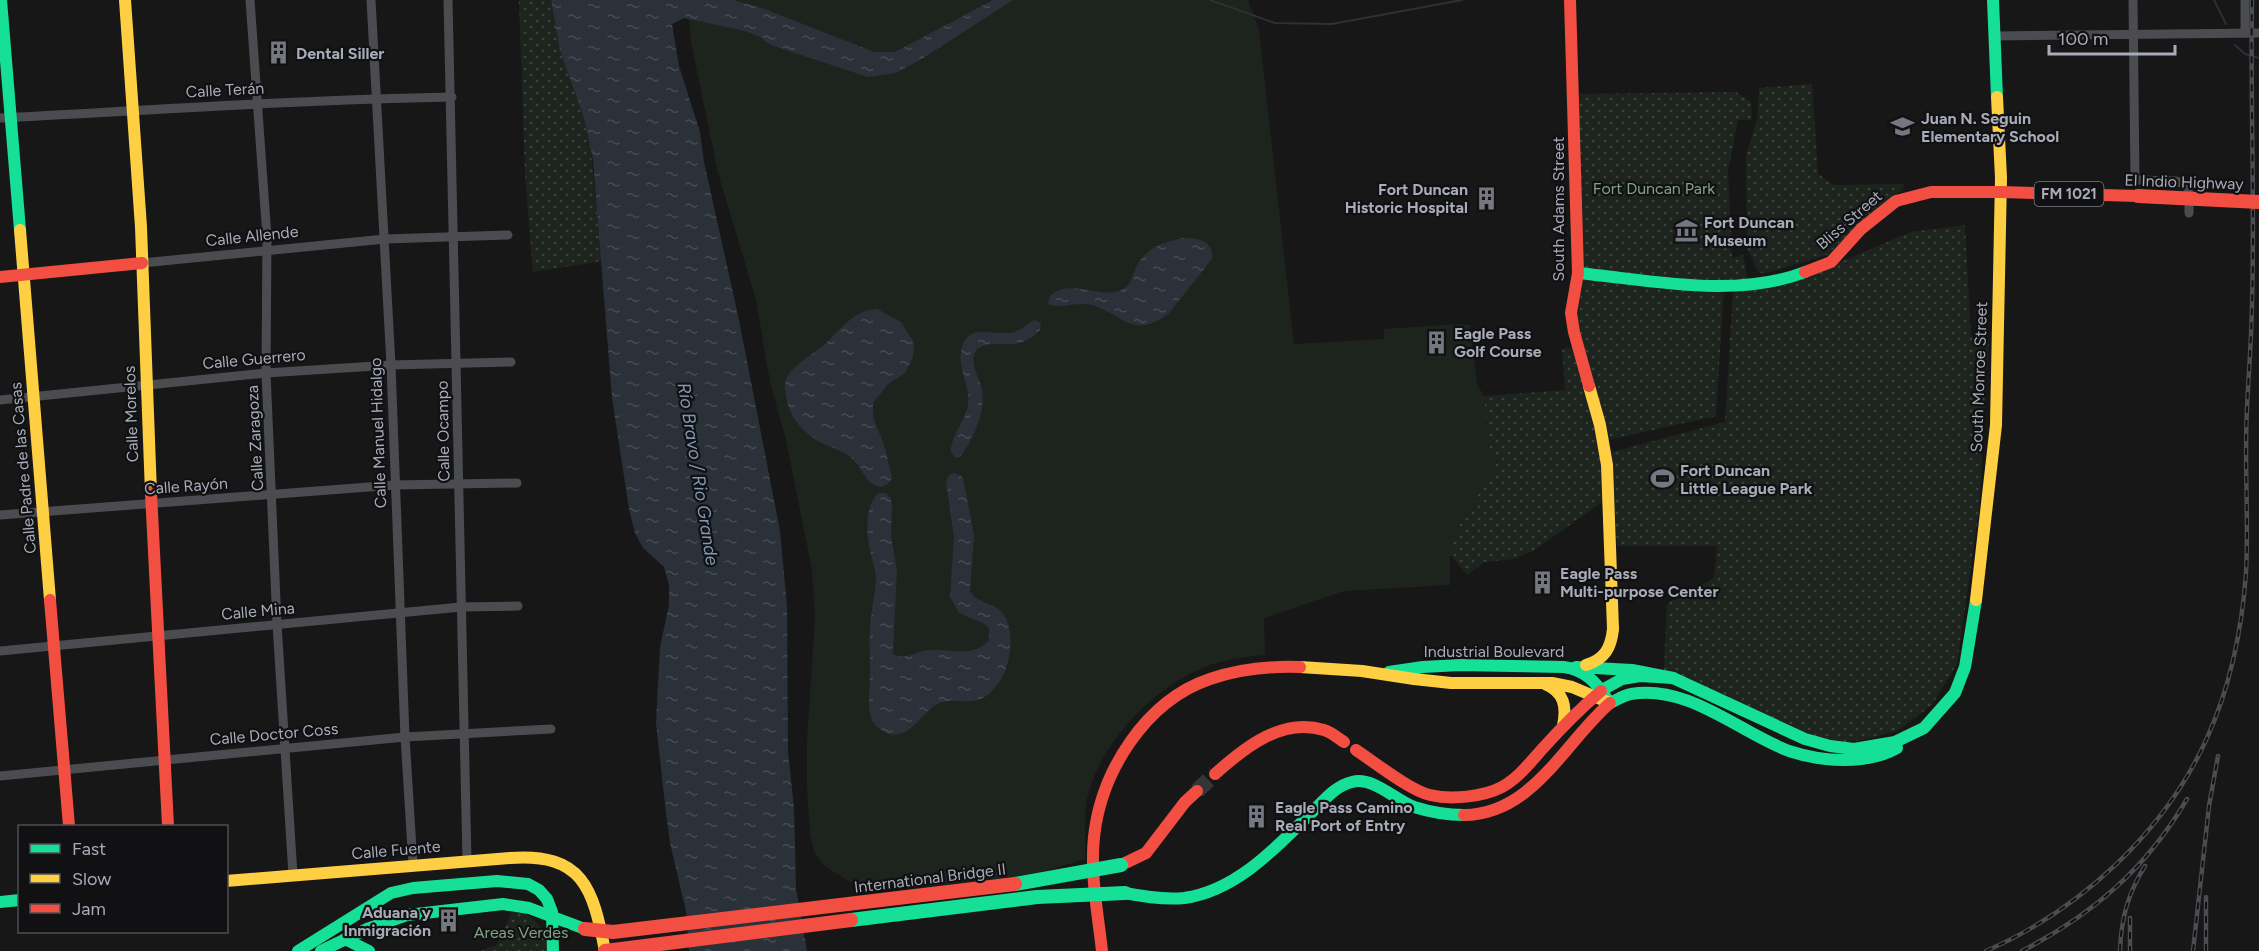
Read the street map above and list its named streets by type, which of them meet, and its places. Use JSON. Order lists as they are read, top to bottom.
{
  "streets": {
    "main road": [
      "El Indio Highway",
      "FM 1021",
      "South Adams Street",
      "Bliss Street",
      "Calle Allende",
      "South Monroe Street",
      "Calle Morelos",
      "Calle Padre de las Casas",
      "Industrial Boulevard",
      "Calle Fuente",
      "International Bridge II"
    ],
    "street": [
      "Calle Terán",
      "Calle Guerrero",
      "Calle Ocampo",
      "Calle Manuel Hidalgo",
      "Calle Zaragoza",
      "Calle Rayón",
      "Calle Mina",
      "Calle Doctor Coss"
    ]
  },
  "crossings": [
    ["Calle Terán", "Calle Morelos"],
    ["Calle Terán", "Calle Ocampo"],
    ["Calle Terán", "Calle Manuel Hidalgo"],
    ["Calle Terán", "Calle Zaragoza"],
    ["Calle Terán", "Calle Padre de las Casas"],
    ["El Indio Highway", "Bliss Street"],
    ["El Indio Highway", "South Monroe Street"],
    ["South Adams Street", "Bliss Street"],
    ["Bliss Street", "South Monroe Street"],
    ["Calle Allende", "Calle Morelos"],
    ["Calle Allende", "Calle Ocampo"],
    ["Calle Allende", "Calle Manuel Hidalgo"],
    ["Calle Allende", "Calle Zaragoza"],
    ["Calle Allende", "Calle Padre de las Casas"],
    ["Calle Guerrero", "Calle Morelos"],
    ["Calle Guerrero", "Calle Ocampo"],
    ["Calle Guerrero", "Calle Manuel Hidalgo"],
    ["Calle Guerrero", "Calle Zaragoza"],
    ["Calle Guerrero", "Calle Padre de las Casas"],
    ["Calle Morelos", "Calle Rayón"],
    ["Calle Morelos", "Calle Mina"],
    ["Calle Morelos", "Calle Doctor Coss"],
    ["Calle Ocampo", "Calle Rayón"],
    ["Calle Ocampo", "Calle Mina"],
    ["Calle Ocampo", "Calle Doctor Coss"],
    ["Calle Ocampo", "Calle Fuente"],
    ["Calle Manuel Hidalgo", "Calle Rayón"],
    ["Calle Manuel Hidalgo", "Calle Mina"],
    ["Calle Manuel Hidalgo", "Calle Doctor Coss"],
    ["Calle Manuel Hidalgo", "Calle Fuente"],
    ["Calle Zaragoza", "Calle Rayón"],
    ["Calle Zaragoza", "Calle Mina"],
    ["Calle Zaragoza", "Calle Doctor Coss"],
    ["Calle Zaragoza", "Calle Fuente"],
    ["Calle Padre de las Casas", "Calle Rayón"],
    ["Calle Padre de las Casas", "Calle Mina"],
    ["Calle Padre de las Casas", "Calle Doctor Coss"],
    ["Calle Fuente", "International Bridge II"]
  ],
  "water": ["Río Bravo / Rio Grande"],
  "parks": ["Fort Duncan Park", "Areas Verdes"],
  "places": {
    "building": [
      "Dental Siller",
      "Fort Duncan Historic Hospital",
      "Eagle Pass Golf Course",
      "Eagle Pass Multi-purpose Center",
      "Eagle Pass Camino Real Port of Entry",
      "Aduana y Inmigración"
    ],
    "school or university": ["Juan N. Seguin Elementary School"],
    "museum": ["Fort Duncan Museum"],
    "sports": ["Fort Duncan Little League Park"]
  },
  "legend": ["Fast", "Slow", "Jam"],
  "scale_bar": "100 m"
}
